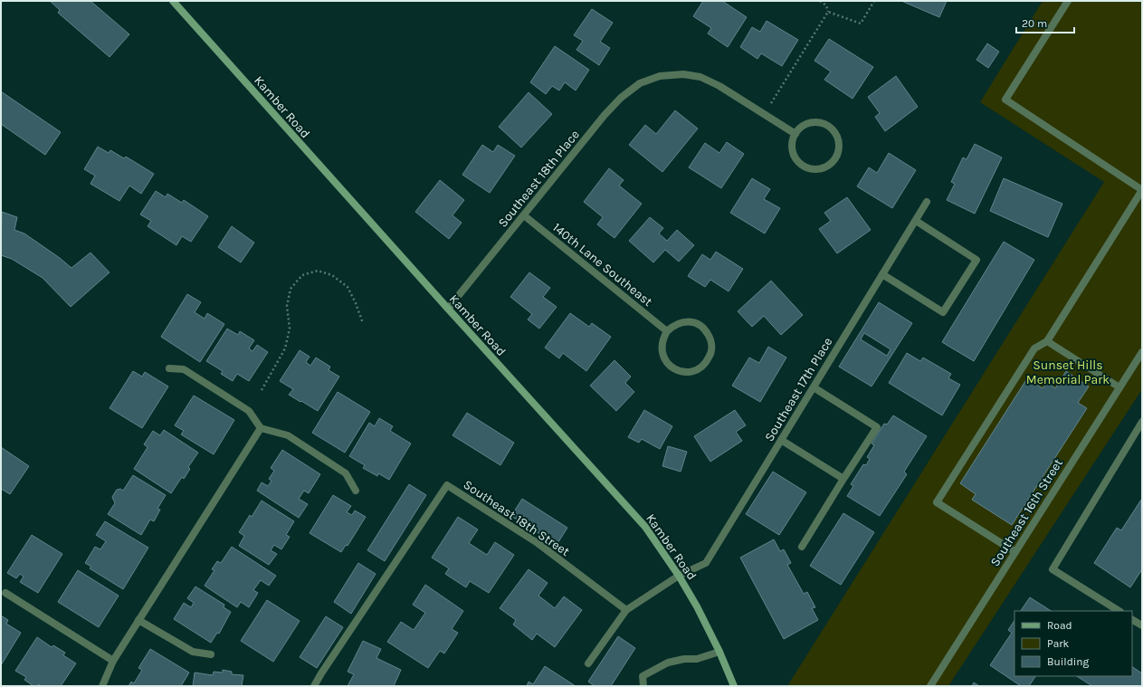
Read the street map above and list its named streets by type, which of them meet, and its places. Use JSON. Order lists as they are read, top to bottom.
{
  "streets": {
    "street": [
      "Kamber Road",
      "Southeast 18th Place",
      "140th Lane Southeast",
      "Southeast 17th Place",
      "Southeast 16th Street",
      "Southeast 18th Street"
    ]
  },
  "crossings": [
    ["Kamber Road", "Southeast 18th Place"],
    ["Kamber Road", "Southeast 17th Place"],
    ["Southeast 18th Place", "140th Lane Southeast"],
    ["Southeast 17th Place", "Southeast 18th Street"]
  ],
  "parks": ["Sunset Hills Memorial Park"],
  "legend": ["Road", "Park", "Building"],
  "scale_bar": "20 m"
}
